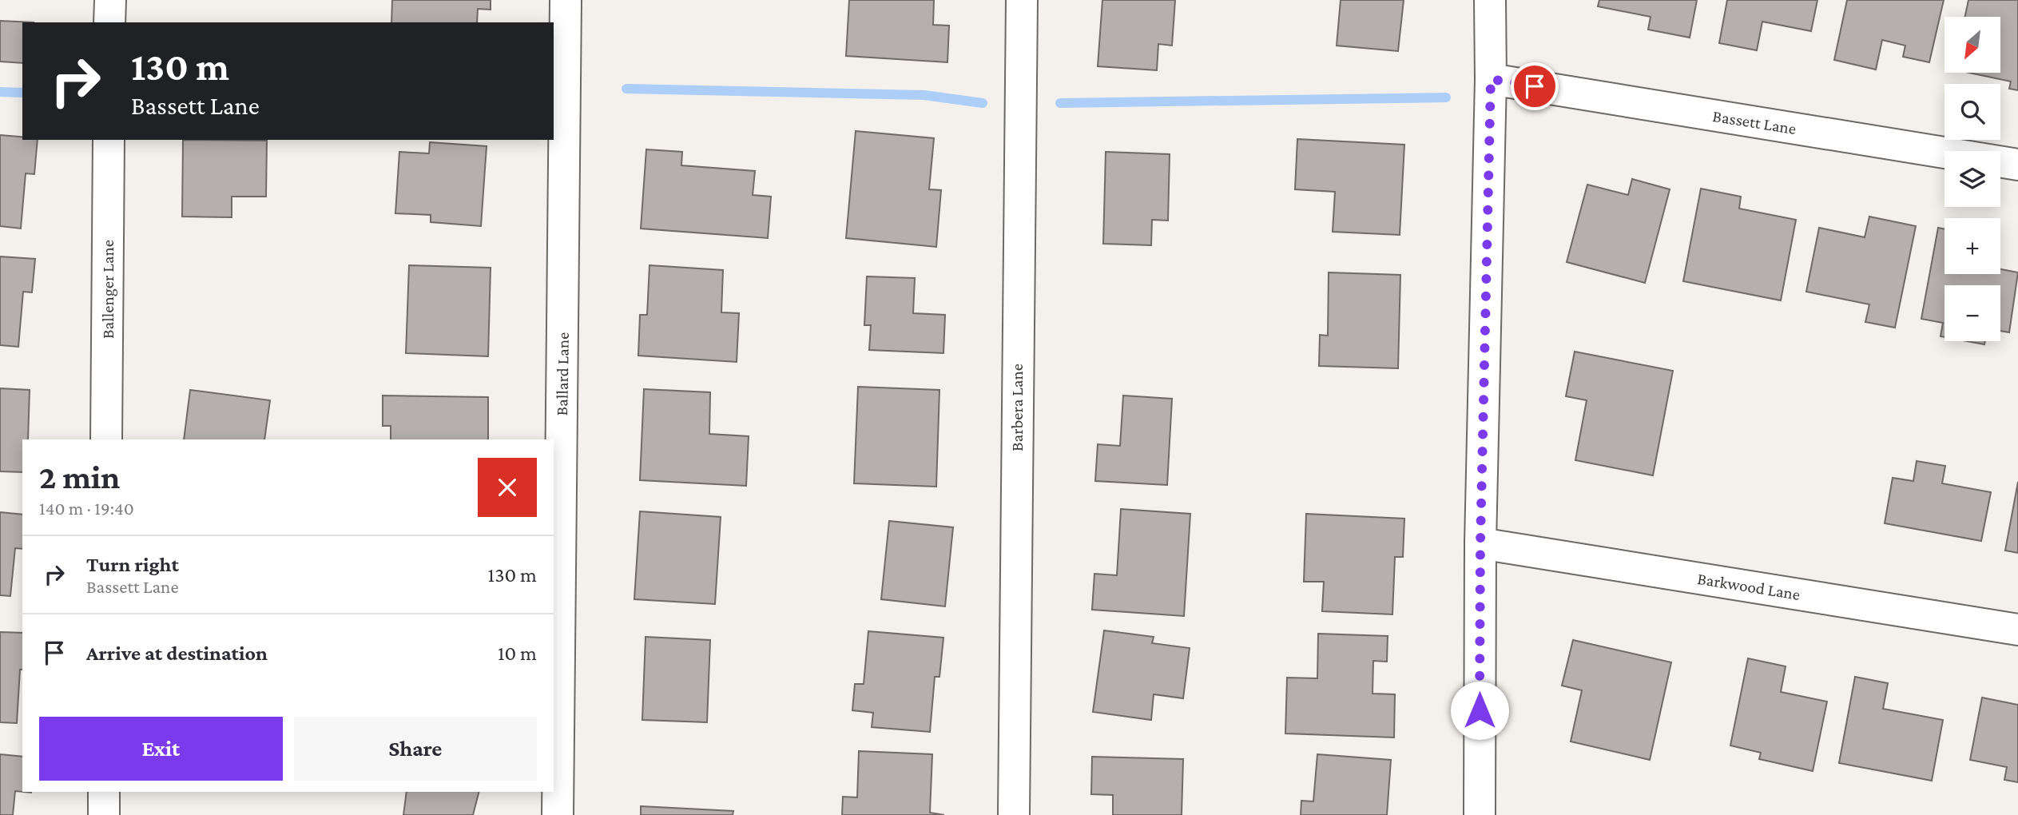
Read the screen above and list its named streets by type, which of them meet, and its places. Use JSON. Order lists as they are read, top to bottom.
{
  "streets": {
    "street": [
      "Bassett Lane",
      "Ballenger Lane",
      "Ballard Lane",
      "Barbera Lane",
      "Barkwood Lane"
    ]
  },
  "north": "bottom left",
  "page": {
    "map_buttons": ["+", "−"],
    "turn": ["130 m", "Bassett Lane"],
    "heading": ["2 min", "140 m · 19:40"],
    "list": [
      {
        "name": "Turn right",
        "note": "Bassett Lane",
        "value": "130 m"
      },
      {
        "name": "Arrive at destination",
        "value": "10 m"
      }
    ],
    "buttons": ["Exit", "Share"]
  }
}
